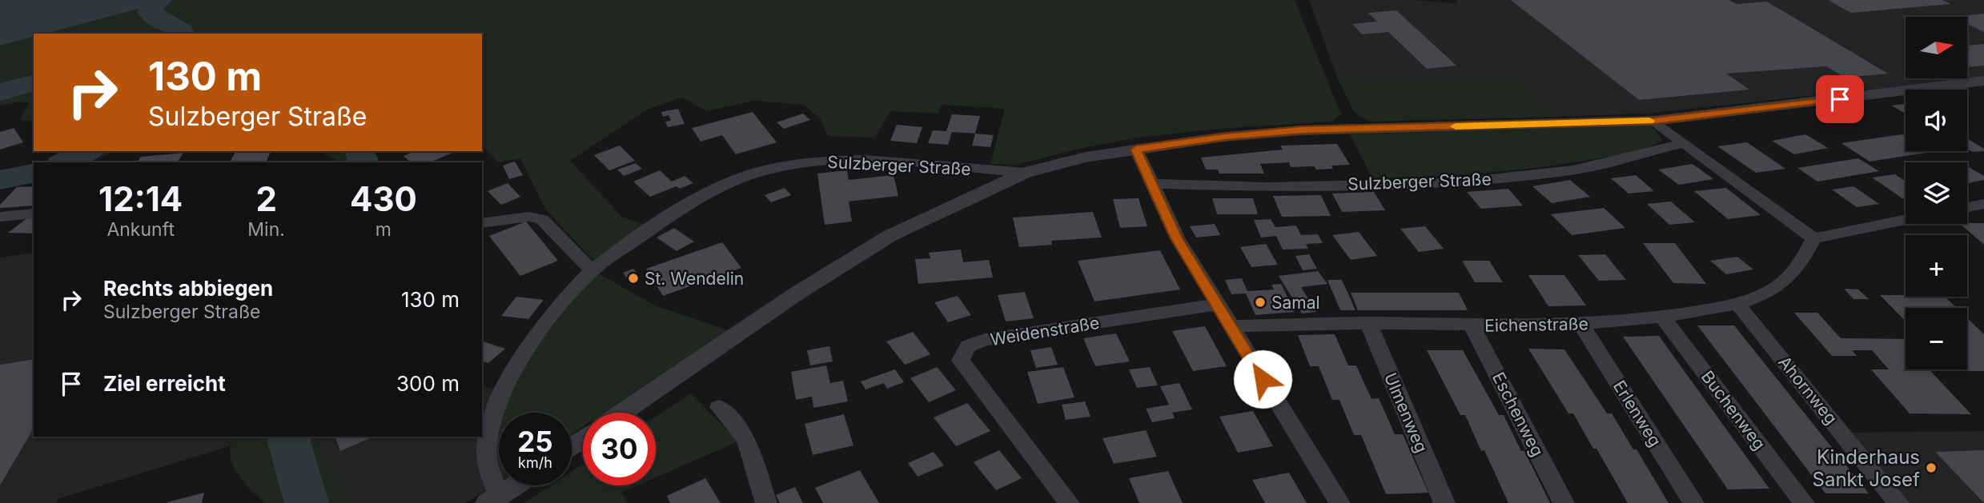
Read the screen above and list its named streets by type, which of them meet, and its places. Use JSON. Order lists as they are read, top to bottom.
{
  "streets": {
    "street": [
      "Sulzberger Straße",
      "Eichenstraße",
      "Weidenstraße",
      "Ahornweg",
      "Buchenweg",
      "Ulmenweg",
      "Erlenweg",
      "Eschenweg"
    ]
  },
  "crossings": [
    ["Eichenstraße", "Ahornweg"],
    ["Eichenstraße", "Buchenweg"],
    ["Eichenstraße", "Ulmenweg"],
    ["Eichenstraße", "Erlenweg"],
    ["Eichenstraße", "Eschenweg"]
  ],
  "places": ["St. Wendelin", "Samal", "Kinderhaus Sankt Josef"],
  "north": "right",
  "page": {
    "map_buttons": ["+", "−"],
    "turn": ["130 m", "Sulzberger Straße"],
    "eta": [
      "12:14",
      "Ankunft",
      "2",
      "Min.",
      "430",
      "m"
    ],
    "list": [
      {
        "name": "Rechts abbiegen",
        "note": "Sulzberger Straße",
        "value": "130 m"
      },
      {
        "name": "Ziel erreicht",
        "value": "300 m"
      }
    ],
    "speed": "25 km/h",
    "limit": "30"
  }
}
